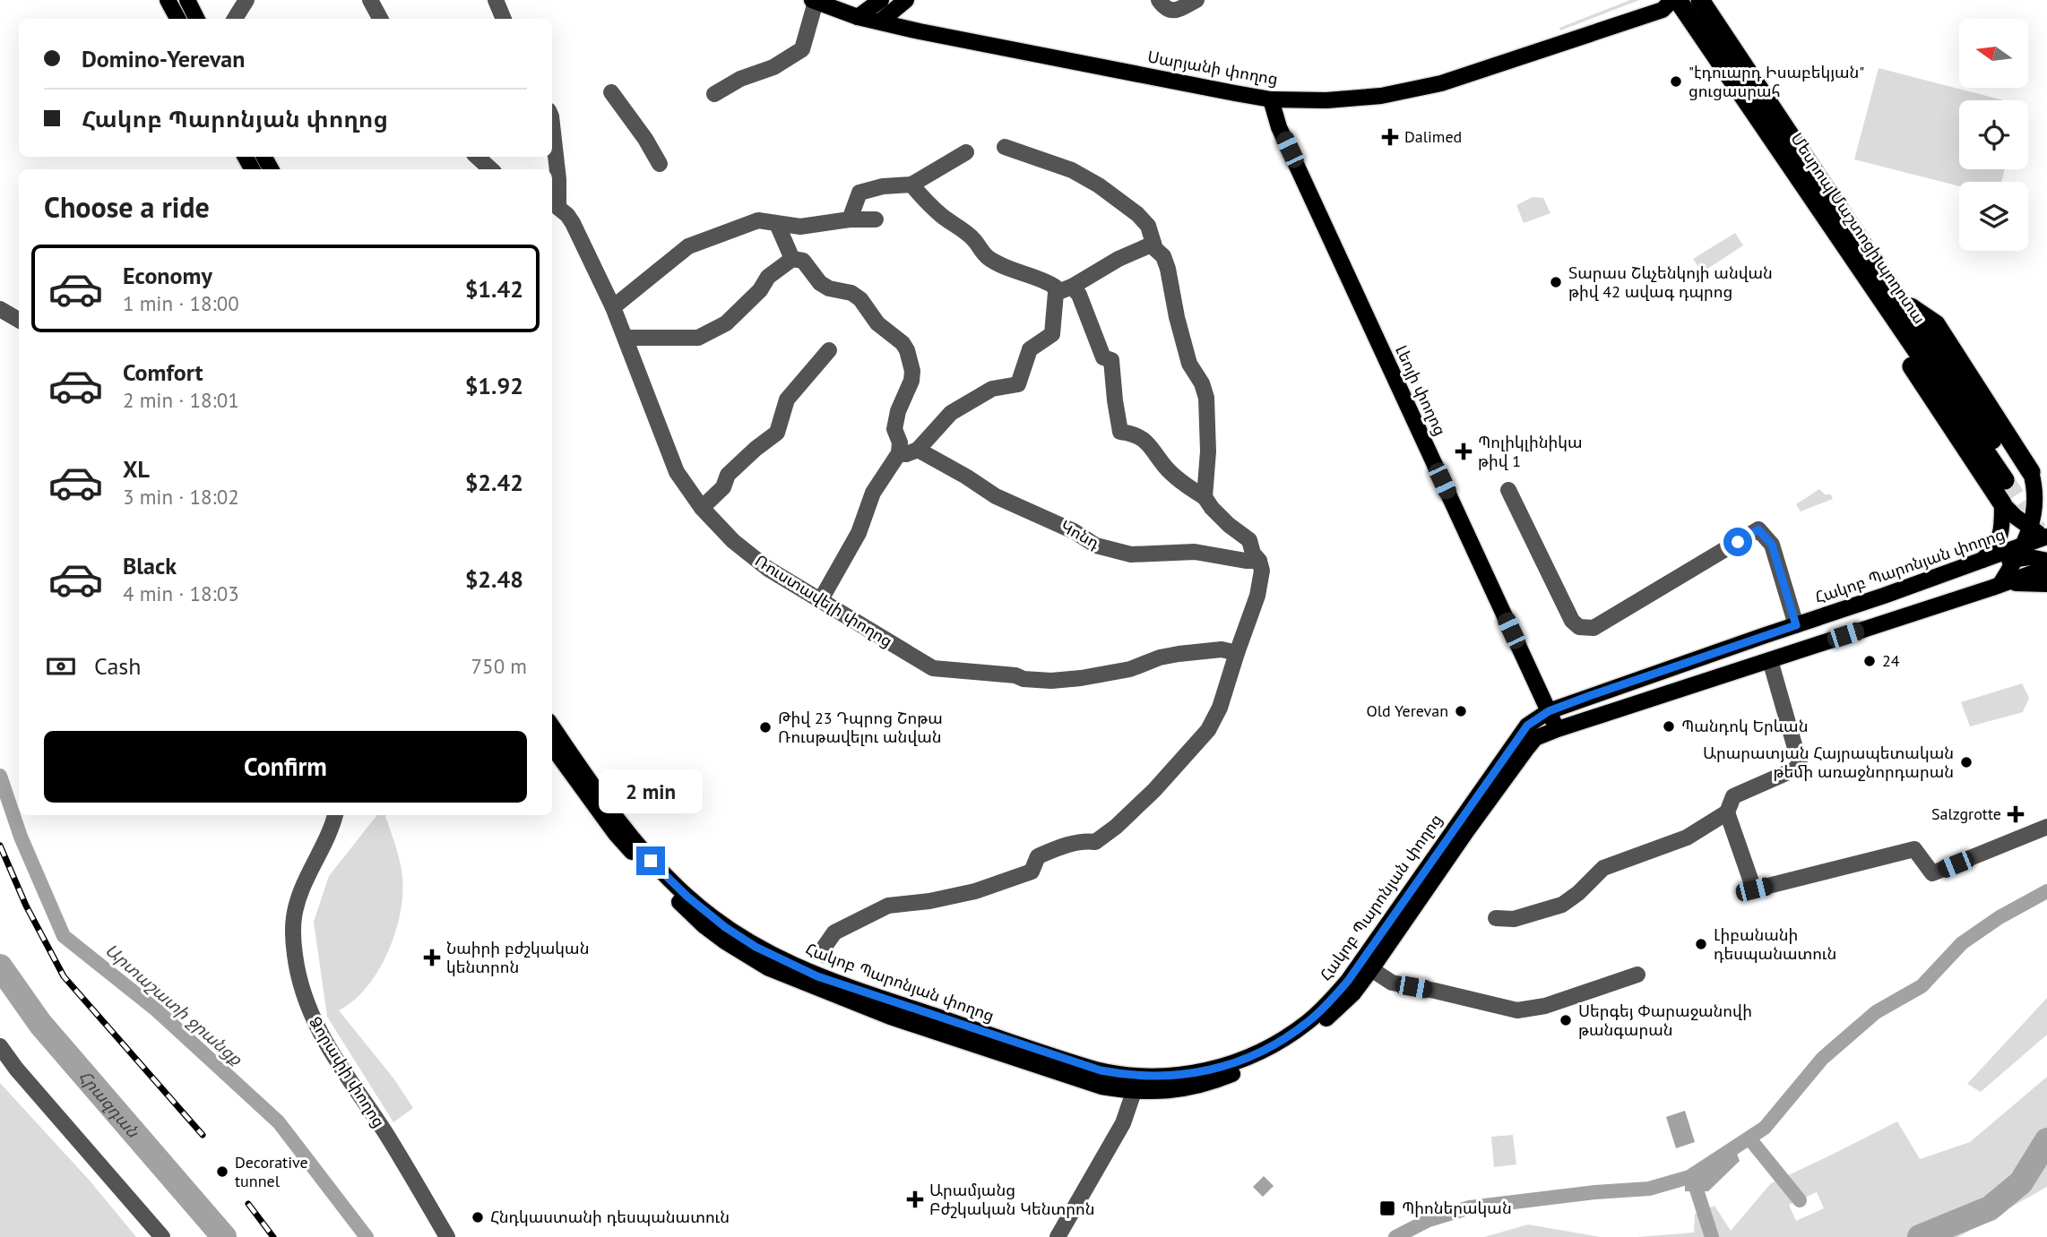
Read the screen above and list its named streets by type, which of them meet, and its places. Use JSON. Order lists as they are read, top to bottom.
{
  "streets": {
    "highway": ["Մեսրոպ Մաշտոցի պողոտա"],
    "main road": ["Սարյանի փողոց", "Լեոյի փողոց", "Հակոբ Պարոնյան փողոց"],
    "street": ["Կոնդ", "Ռուստավելի փողոց", "Ձորափի փողոց"]
  },
  "crossings": [
    ["Սարյանի փողոց", "Մեսրոպ Մաշտոցի պողոտա"],
    ["Սարյանի փողոց", "Լեոյի փողոց"],
    ["Լեոյի փողոց", "Հակոբ Պարոնյան փողոց"]
  ],
  "water": ["Արտաշատի ջրանցք", "Հրազդան"],
  "places": {
    "other": [
      "\"էդուարդ Իսաբեկյան\" ցուցասրահ",
      "Տարաս Շևչենկոյի անվան թիվ 42 ավագ դպրոց",
      "24",
      "Old Yerevan",
      "Պանդոկ Երևան",
      "Թիվ 23 Դպրոց Շոթա Ռուսթավելու անվան",
      "Արարատյան Հայրապետական թեմի առաջնորդարան",
      "Լիբանանի դեսպանատուն",
      "Սերգեյ Փարաջանովի թանգարան",
      "Decorative tunnel",
      "Հնդկաստանի դեսպանատուն"
    ],
    "health": [
      "Dalimed",
      "Պոլիկլինիկա թիվ 1",
      "Salzgrotte",
      "Նաիրի բժշկական կենտրոն",
      "Արամյանց Բժշկական Կենտրոն"
    ],
    "transit": ["Պիոներական"]
  },
  "north": "left",
  "page": {
    "banner": ["Domino-Yerevan", "Հակոբ Պարոնյան փողոց"],
    "heading": "Choose a ride",
    "list": [
      {
        "name": "Economy",
        "note": "1 min · 18:00",
        "value": "$1.42"
      },
      {
        "name": "Comfort",
        "note": "2 min · 18:01",
        "value": "$1.92"
      },
      {
        "name": "XL",
        "note": "3 min · 18:02",
        "value": "$2.42"
      },
      {
        "name": "Black",
        "note": "4 min · 18:03",
        "value": "$2.48"
      }
    ],
    "pay": ["Cash", "750 m"],
    "buttons": "Confirm",
    "bubble": "2 min"
  }
}
